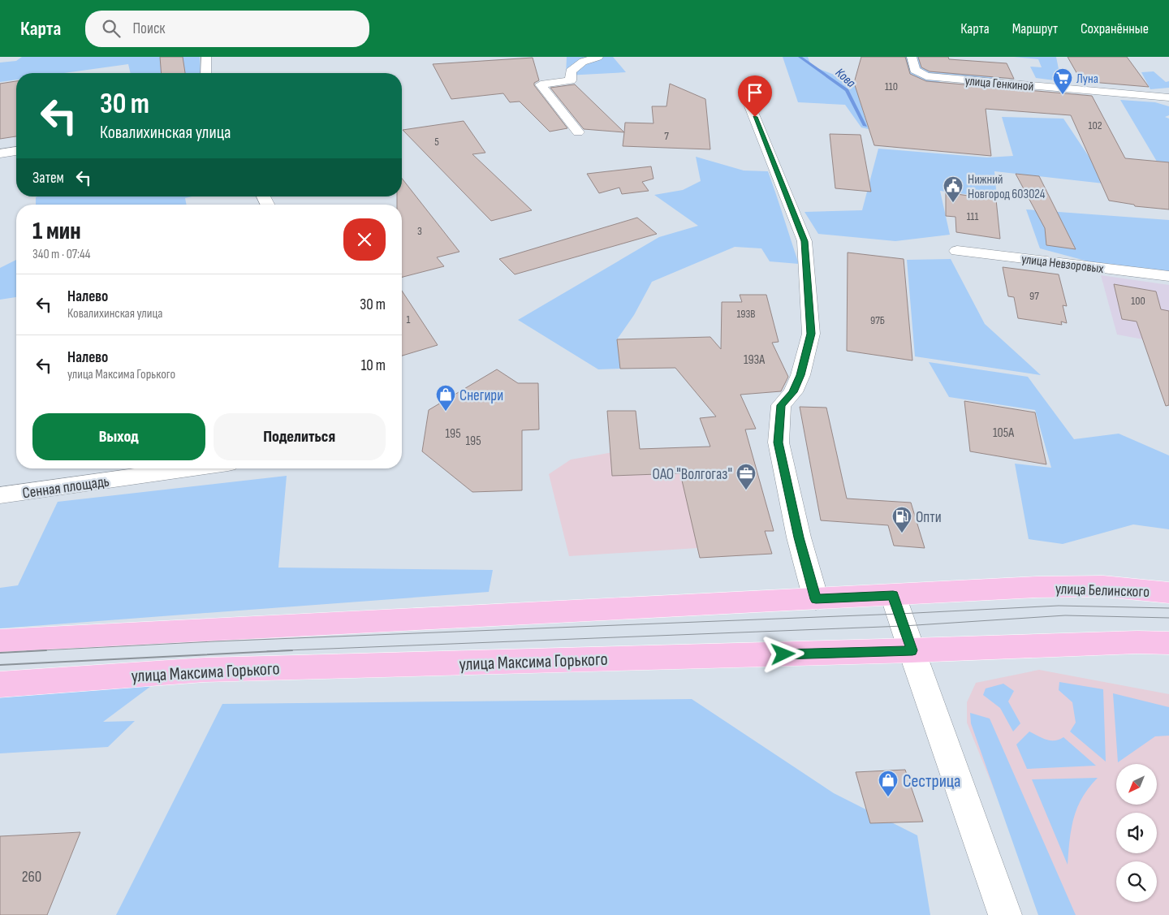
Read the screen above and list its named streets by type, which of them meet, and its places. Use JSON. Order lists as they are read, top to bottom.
{
  "streets": {
    "main road": ["улица Белинского", "улица Максима Горького"],
    "street": ["улица Генкиной", "улица Невзоровых", "Сенная площадь"]
  },
  "water": ["Кова"],
  "places": {
    "supermarket": ["Луна"],
    "public building": ["Нижний Новгород 603024"],
    "shop": ["Снегири", "Сестрица"],
    "office": ["ОАО \"Волгогаз\""],
    "fuel station": ["Опти"]
  },
  "house_numbers": [
    "110",
    "102",
    "7",
    "5",
    "111",
    "3",
    "97",
    "100",
    "193В",
    "1",
    "97Б",
    "193А",
    "105А",
    "195",
    "195",
    "260"
  ],
  "north": "bottom left",
  "page": {
    "header": "Карта",
    "search": "Поиск",
    "nav": ["Карта", "Маршрут", "Сохранённые"],
    "turn": ["30 m", "Ковалихинская улица"],
    "then": "Затем",
    "heading": ["1 мин", "340 m · 07:44"],
    "list": [
      {
        "name": "Налево",
        "note": "Ковалихинская улица",
        "value": "30 m"
      },
      {
        "name": "Налево",
        "note": "улица Максима Горького",
        "value": "10 m"
      }
    ],
    "buttons": ["Выход", "Поделиться"]
  }
}
